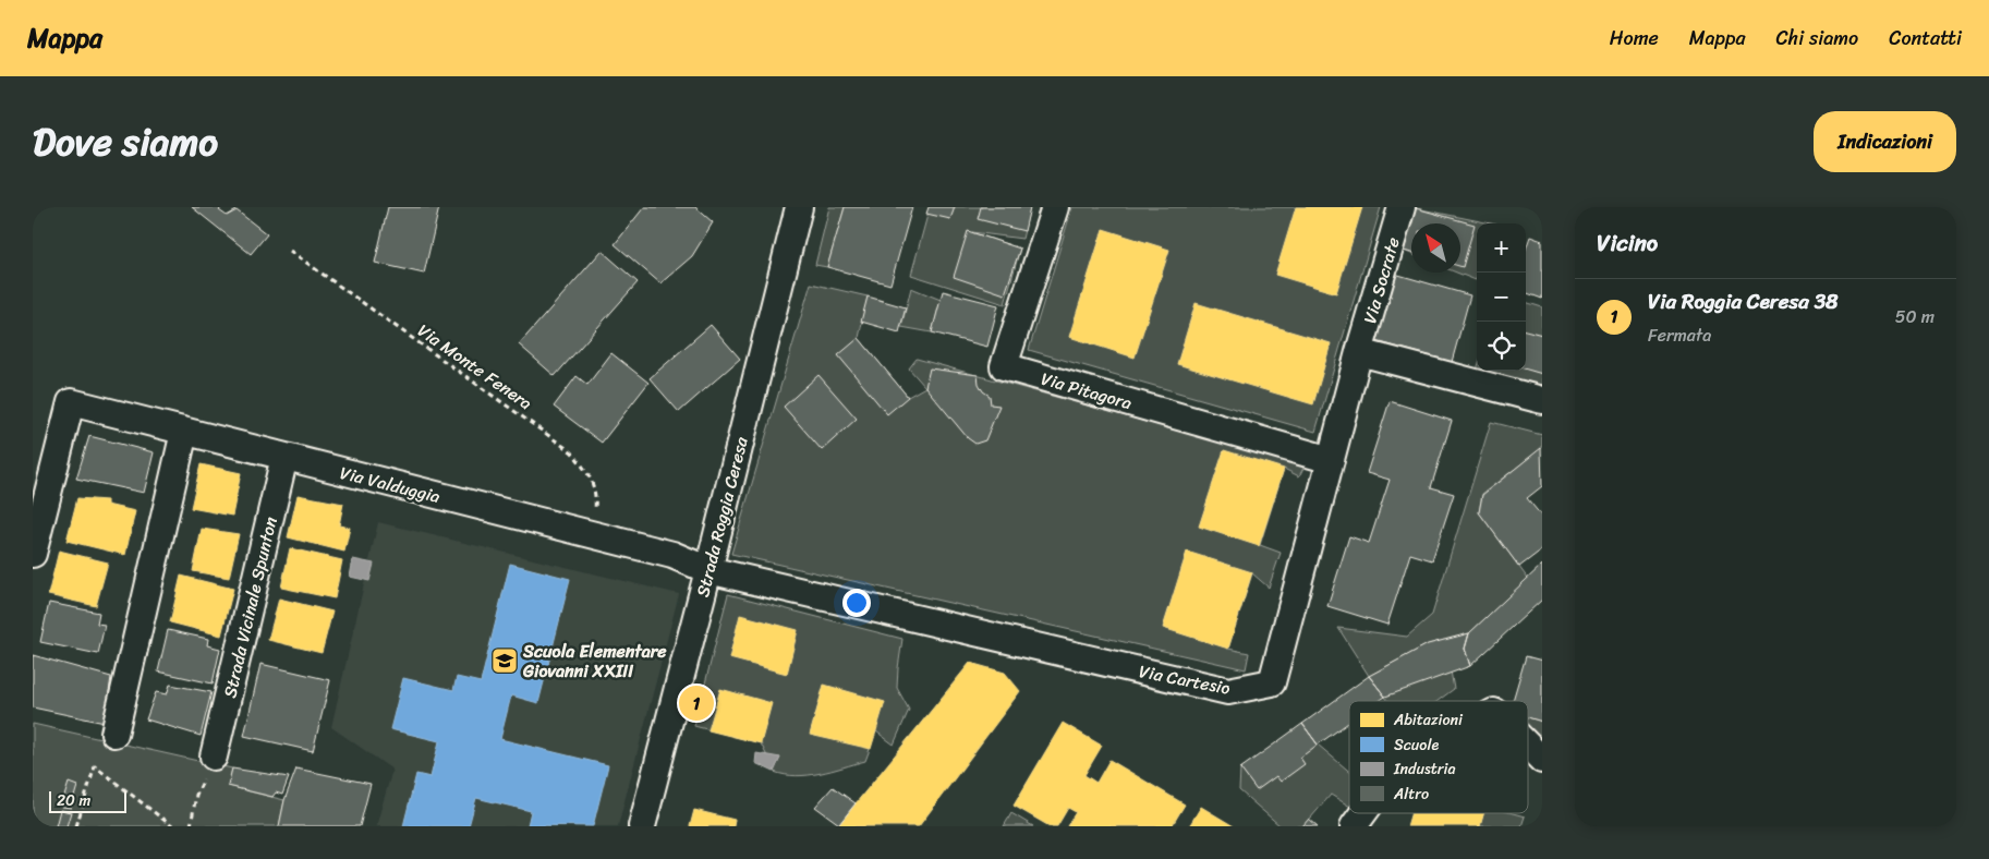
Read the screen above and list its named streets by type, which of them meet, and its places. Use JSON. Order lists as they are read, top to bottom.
{
  "streets": {
    "street": [
      "Via Socrate",
      "Via Pitagora",
      "Via Valduggia",
      "Strada Roggia Ceresa",
      "Strada Vicinale Spunton",
      "Via Cartesio"
    ],
    "path": ["Via Monte Fenera"]
  },
  "crossings": [
    ["Via Socrate", "Via Cartesio"],
    ["Via Monte Fenera", "Via Valduggia"],
    ["Via Pitagora", "Via Cartesio"],
    ["Via Valduggia", "Strada Roggia Ceresa"],
    ["Via Valduggia", "Strada Vicinale Spunton"],
    ["Via Valduggia", "Via Cartesio"],
    ["Strada Roggia Ceresa", "Via Cartesio"]
  ],
  "places": {
    "school or university": ["Scuola Elementare Giovanni XXIII"]
  },
  "legend": [
    "Abitazioni",
    "Scuole",
    "Industria",
    "Altro"
  ],
  "scale_bar": "20 m",
  "north": "top left",
  "page": {
    "header": "Mappa",
    "nav": [
      "Home",
      "Mappa",
      "Chi siamo",
      "Contatti"
    ],
    "title": "Dove siamo",
    "buttons": "Indicazioni",
    "heading": "Vicino",
    "map_buttons": ["+", "−"],
    "list": [
      {
        "mark": "1",
        "name": "Via Roggia Ceresa 38",
        "note": "Fermata",
        "value": "50 m"
      }
    ],
    "pins": "1",
    "scale": "20 m"
  }
}
